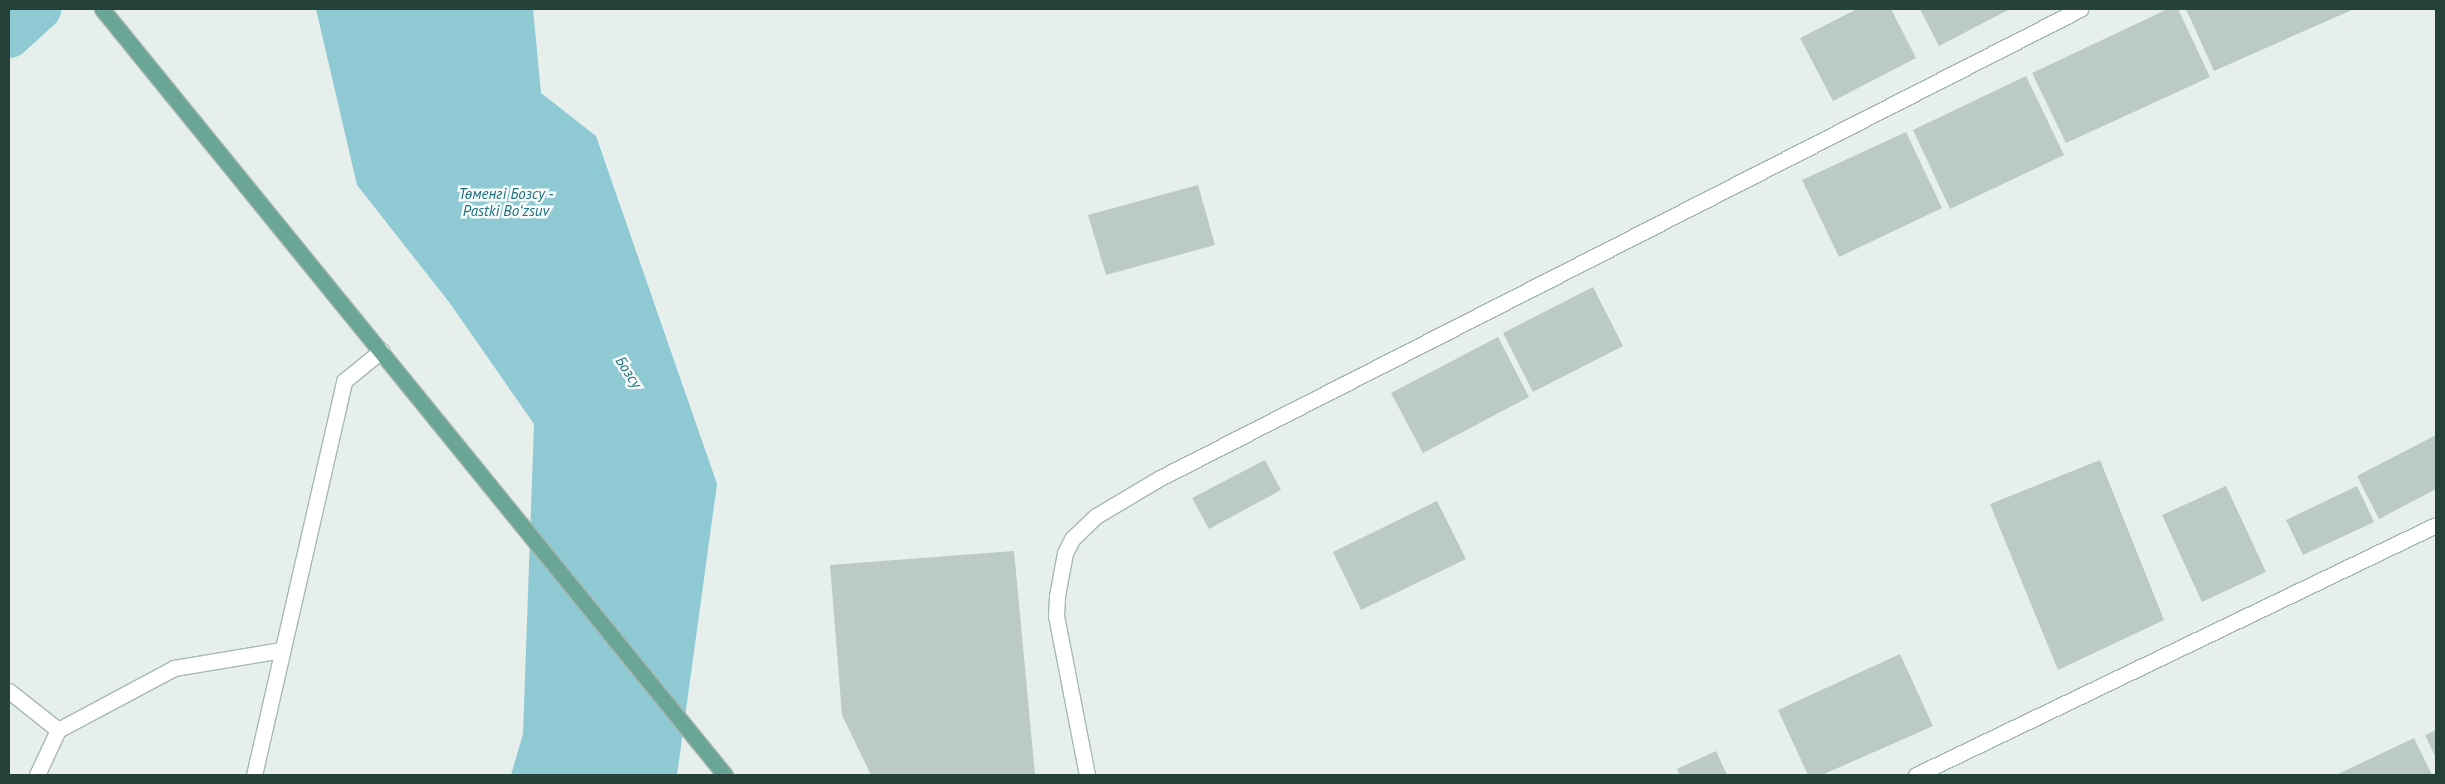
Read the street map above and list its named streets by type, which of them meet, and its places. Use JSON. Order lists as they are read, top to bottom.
{
  "water": ["Төменгі Бозсу - Pastki Boʻzsuv", "Бозсу"]
}
